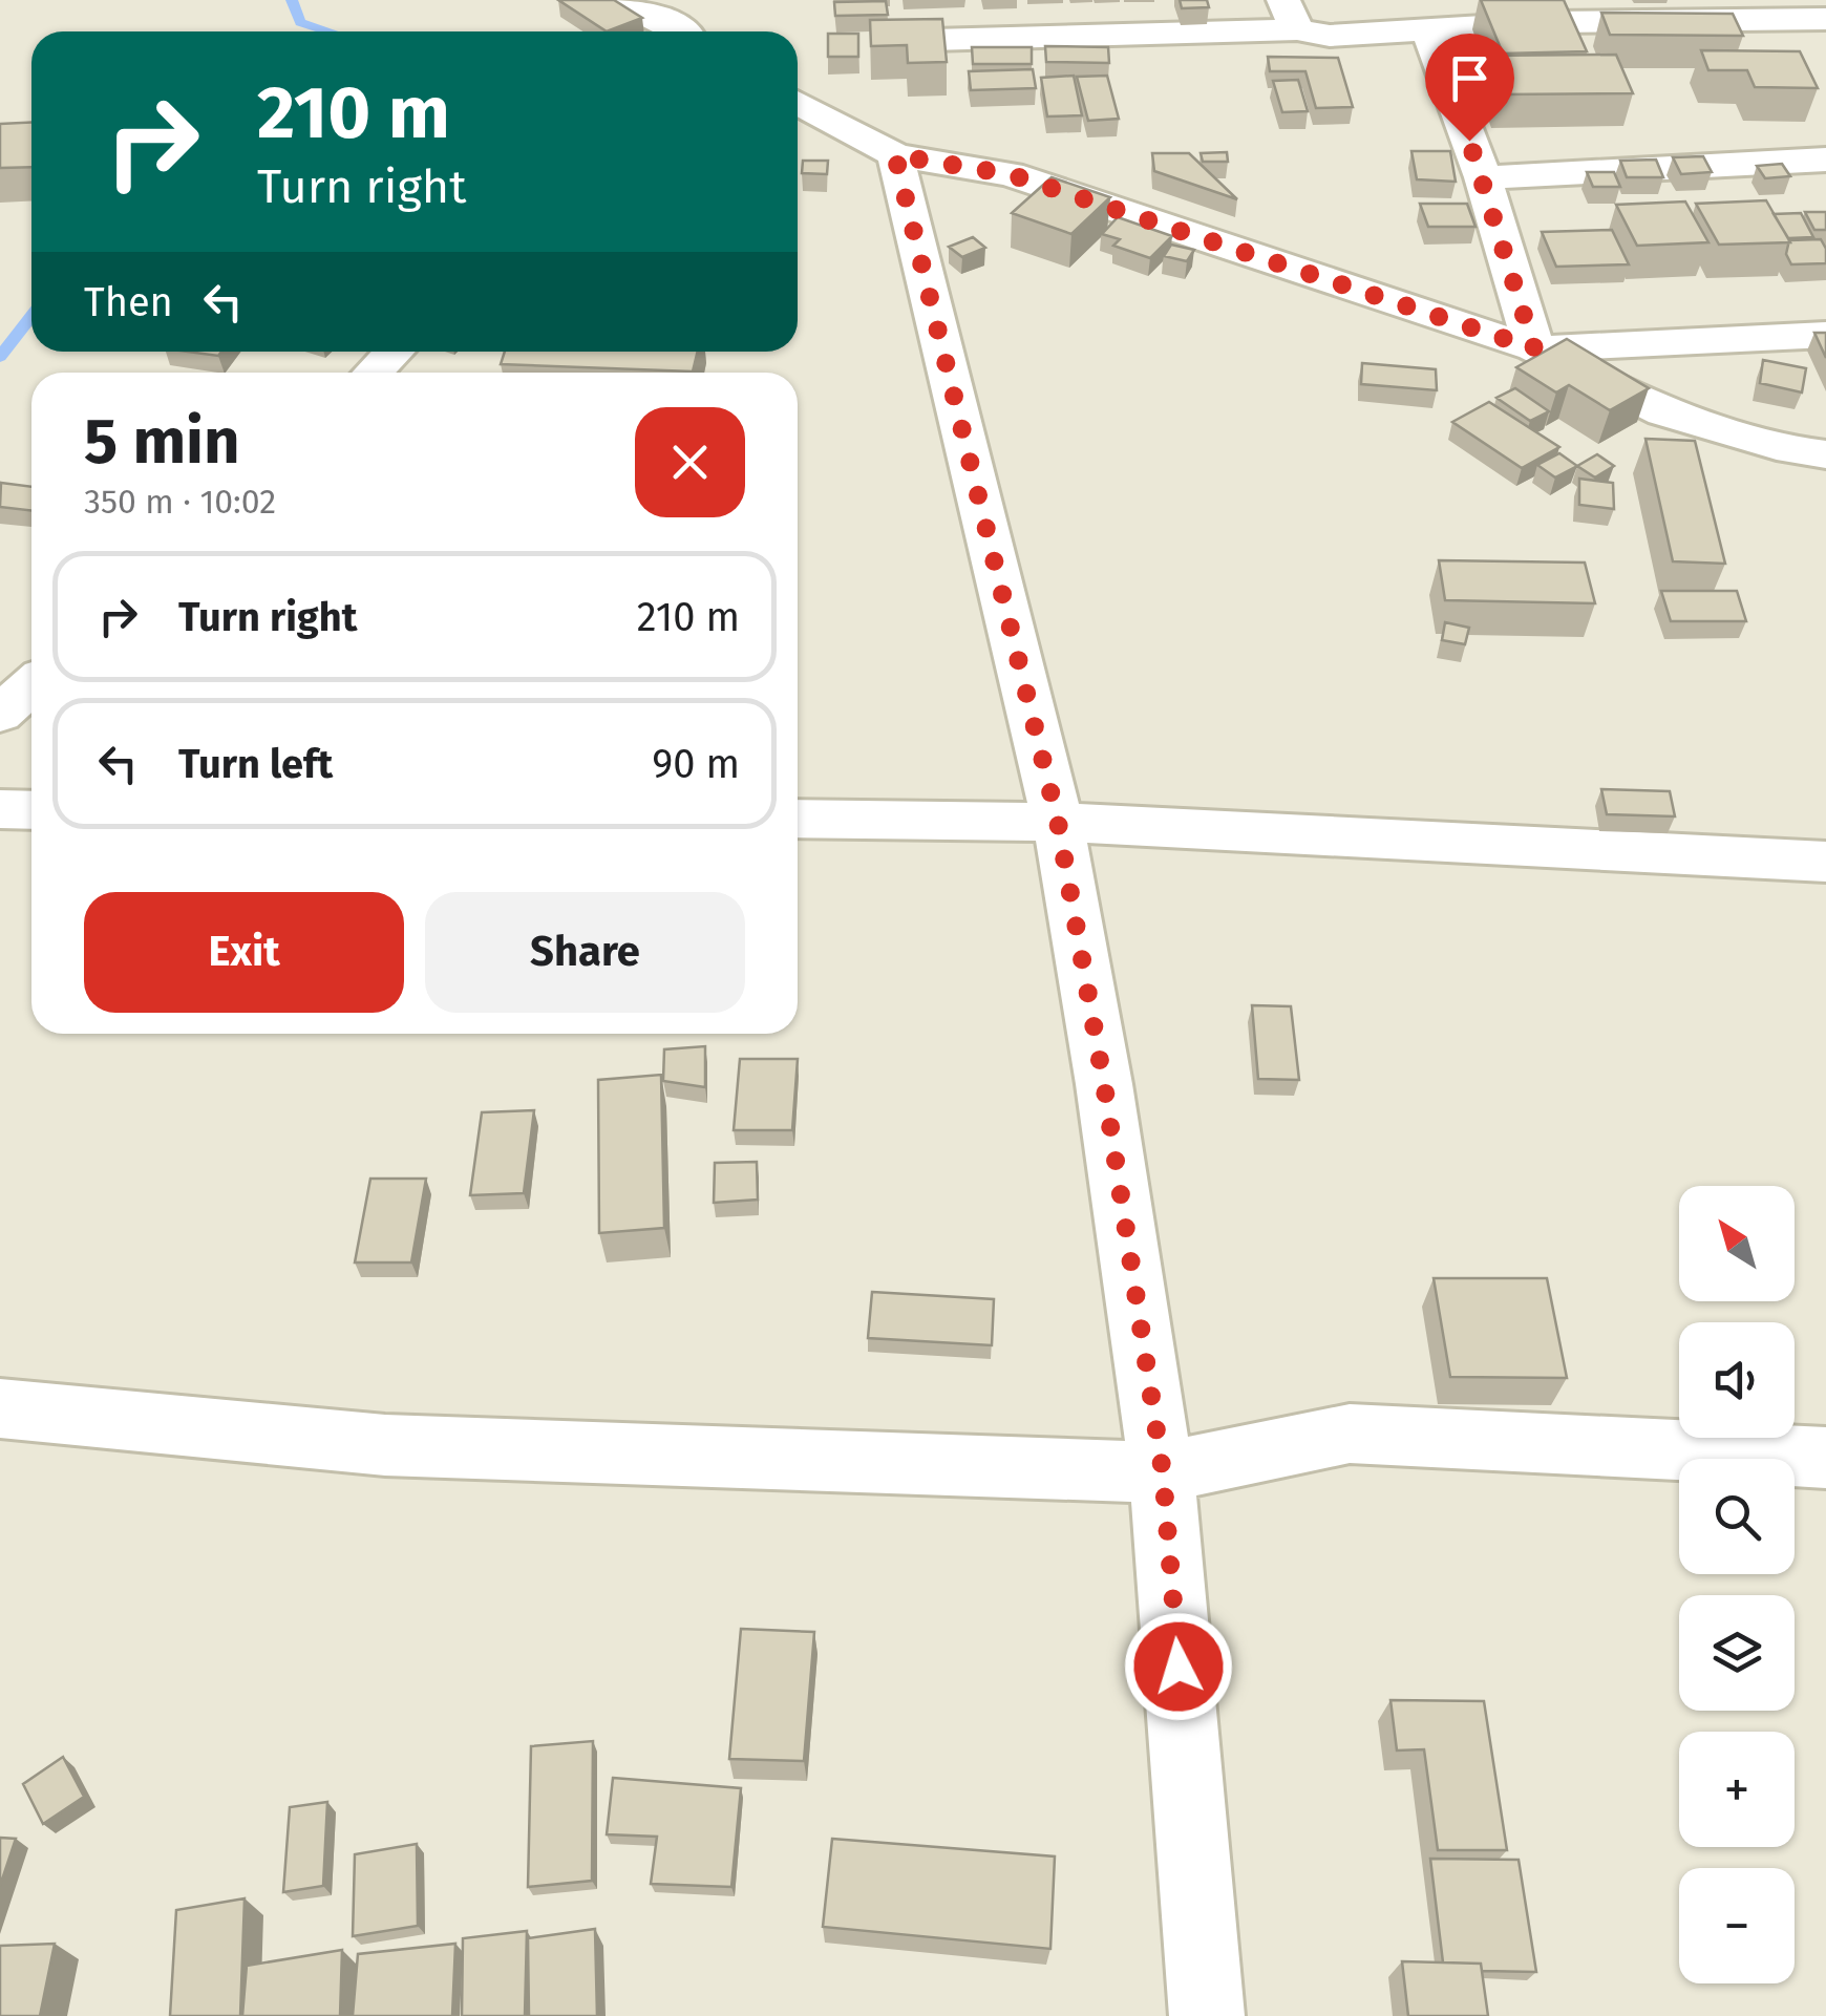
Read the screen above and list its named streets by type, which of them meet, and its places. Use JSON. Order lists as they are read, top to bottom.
{
  "north": "top left",
  "page": {
    "turn": ["210 m", "Turn right"],
    "then": "Then",
    "heading": ["5 min", "350 m · 10:02"],
    "list": [
      {
        "name": "Turn right",
        "value": "210 m"
      },
      {
        "name": "Turn left",
        "value": "90 m"
      }
    ],
    "buttons": ["Exit", "Share"],
    "map_buttons": ["+", "−"]
  }
}
